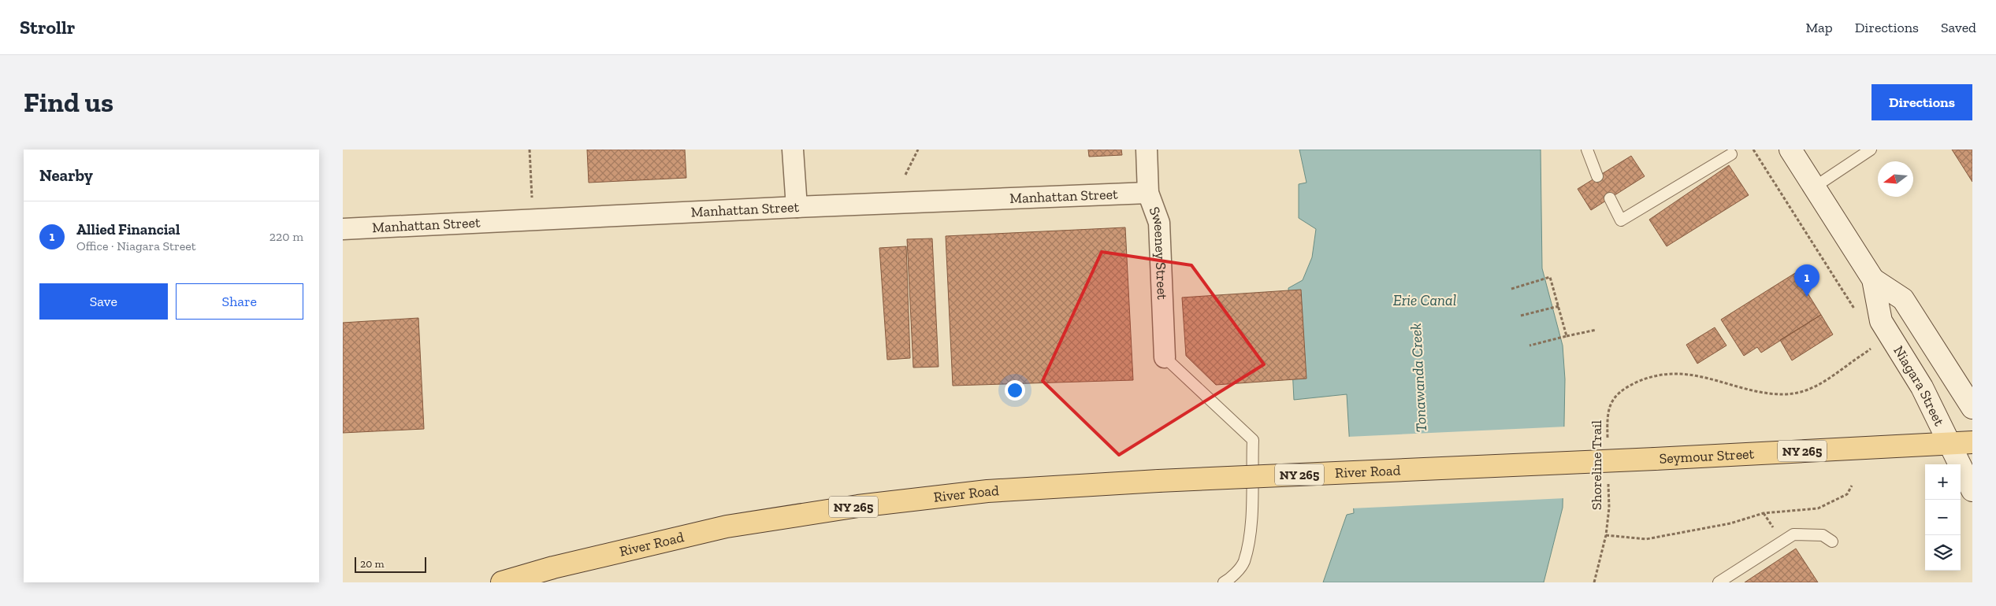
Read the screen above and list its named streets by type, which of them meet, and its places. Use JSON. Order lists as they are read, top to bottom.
{
  "streets": {
    "main road": [
      "Niagara Street",
      "NY 265",
      "Seymour Street",
      "River Road"
    ],
    "street": ["Manhattan Street", "Sweeney Street"],
    "path": ["Shoreline Trail"]
  },
  "crossings": [
    ["Manhattan Street", "Sweeney Street"],
    ["Niagara Street", "Seymour Street"],
    ["Seymour Street", "River Road"]
  ],
  "water": ["Erie Canal", "Tonawanda Creek"],
  "scale_bar": "20 m",
  "north": "left",
  "page": {
    "header": "Strollr",
    "nav": ["Map", "Directions", "Saved"],
    "buttons": [
      "Directions",
      ["Save", "Share"]
    ],
    "title": "Find us",
    "heading": "Nearby",
    "list": [
      {
        "mark": "1",
        "name": "Allied Financial",
        "note": "Office · Niagara Street",
        "value": "220 m"
      }
    ],
    "pins": "1",
    "map_buttons": ["+", "−"],
    "scale": "20 m"
  }
}
